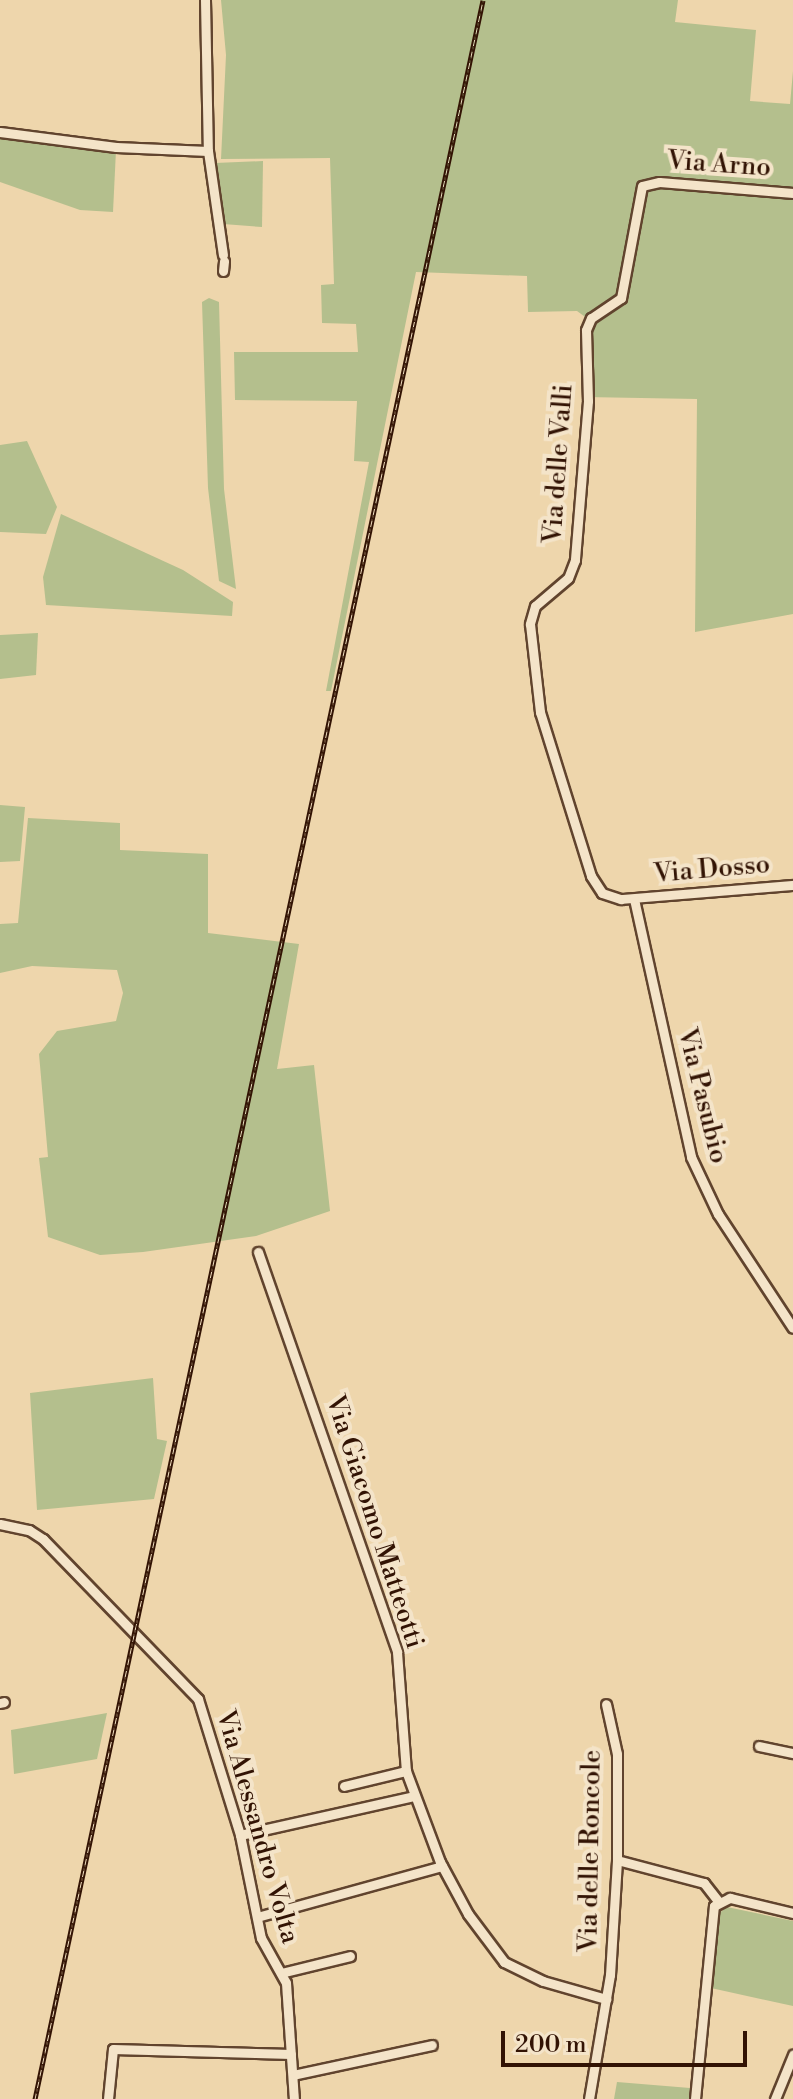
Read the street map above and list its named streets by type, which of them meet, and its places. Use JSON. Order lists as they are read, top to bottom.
{
  "streets": {
    "street": [
      "Via Arno",
      "Via delle Valli",
      "Via Dosso",
      "Via Pasubio",
      "Via Giacomo Matteotti",
      "Via Alessandro Volta",
      "Via delle Roncole"
    ]
  },
  "crossings": [
    ["Via Arno", "Via delle Valli"],
    ["Via delle Valli", "Via Dosso"],
    ["Via delle Valli", "Via Pasubio"],
    ["Via Dosso", "Via Pasubio"],
    ["Via Giacomo Matteotti", "Via delle Roncole"]
  ],
  "scale_bar": "200 m"
}
